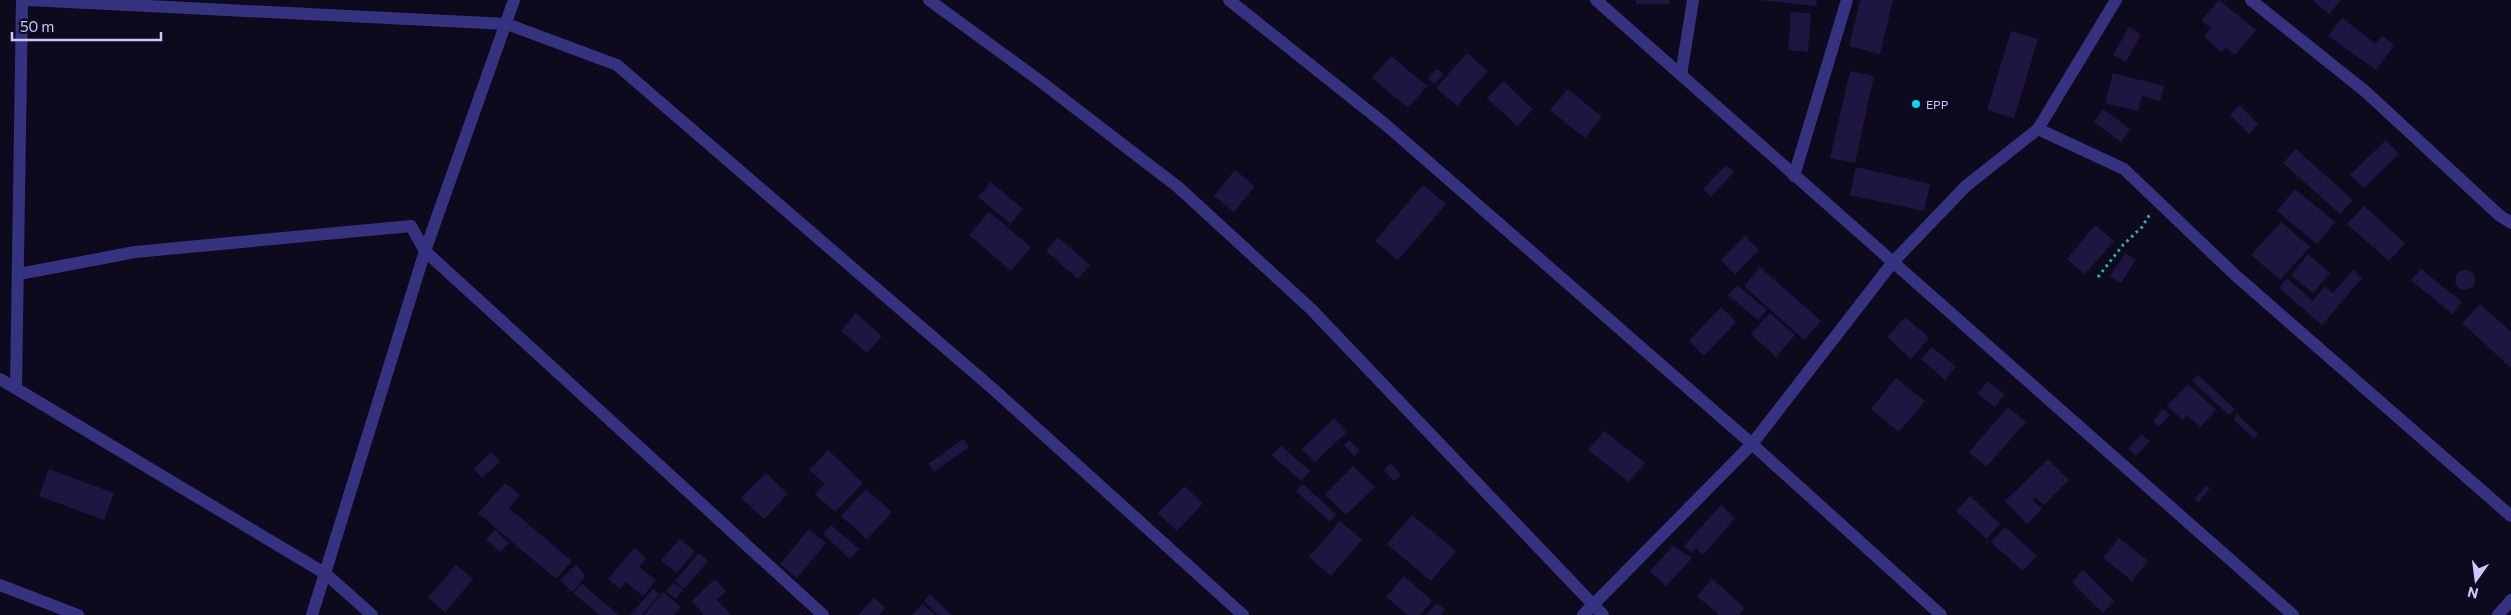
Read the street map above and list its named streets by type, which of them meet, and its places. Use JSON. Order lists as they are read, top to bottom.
{
  "places": ["EPP"],
  "scale_bar": "50 m",
  "north": "bottom"
}
